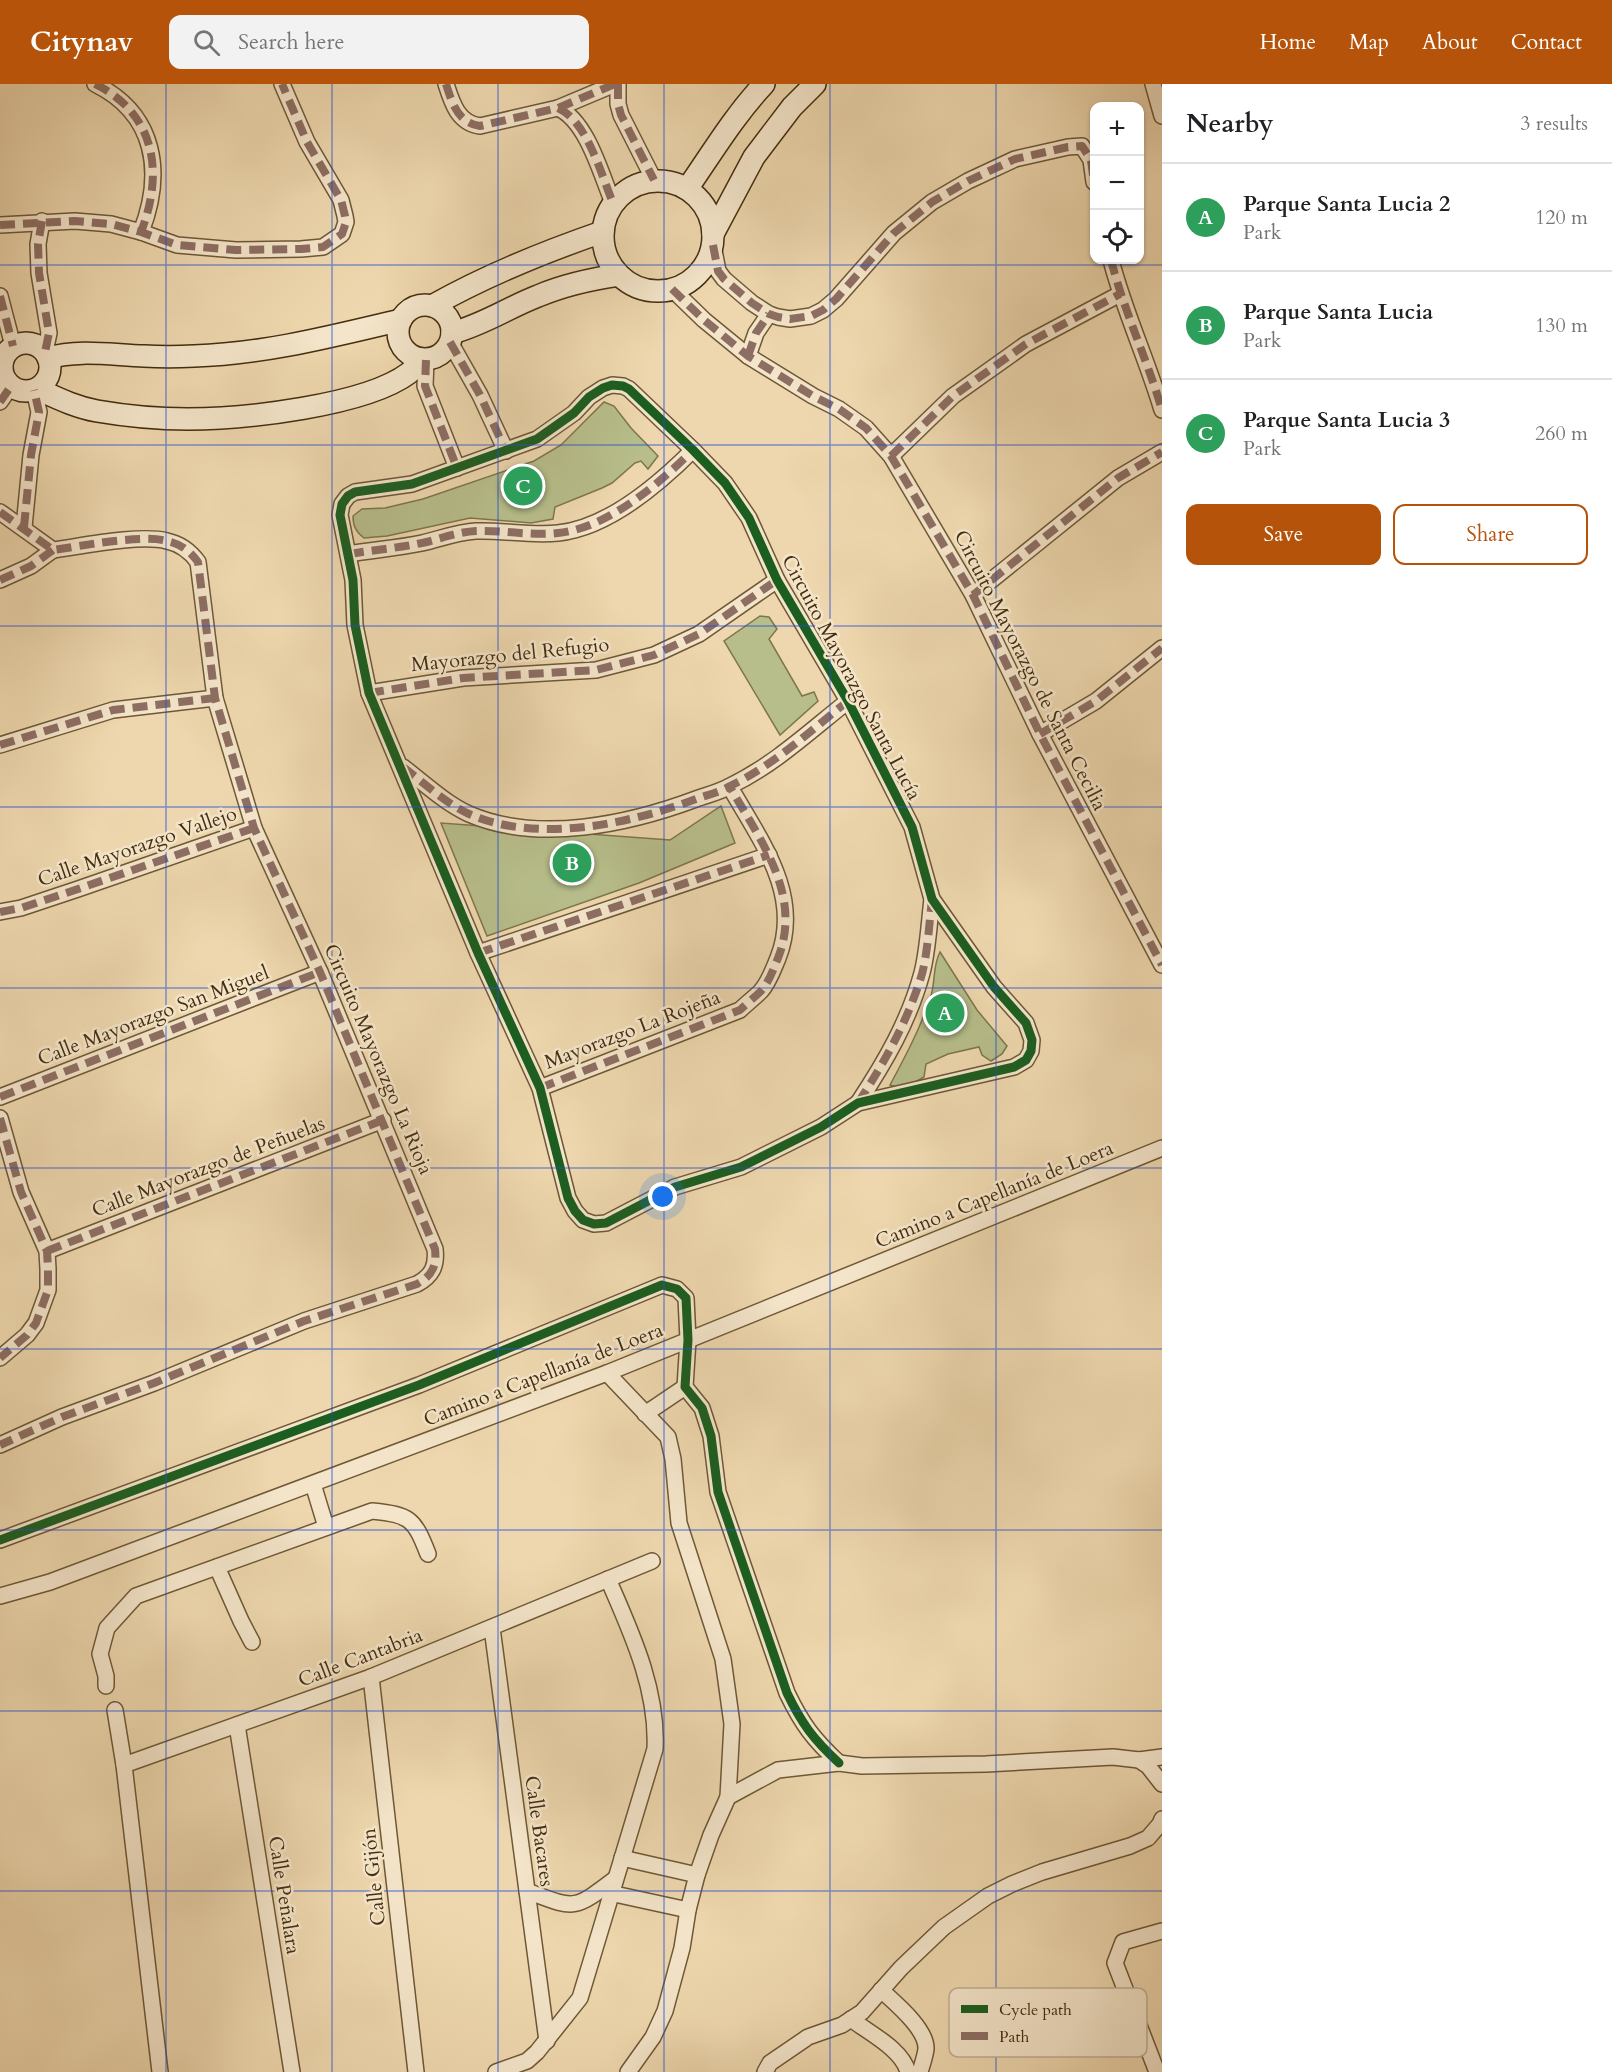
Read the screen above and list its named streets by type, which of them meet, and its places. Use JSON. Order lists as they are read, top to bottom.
{
  "streets": {
    "street": [
      "Mayorazgo del Refugio",
      "Circuito Mayorazgo de Santa Cecilia",
      "Circuito Mayorazgo Santa Lucía",
      "Calle Mayorazgo Vallejo",
      "Calle Mayorazgo San Miguel",
      "Mayorazgo La Rojeña",
      "Circuito Mayorazgo La Rioja",
      "Calle Mayorazgo de Peñuelas",
      "Camino a Capellanía de Loera",
      "Calle Cantabria",
      "Calle Bacares",
      "Calle Gijón",
      "Calle Peñalara"
    ]
  },
  "crossings": [
    ["Mayorazgo del Refugio", "Circuito Mayorazgo Santa Lucía"],
    ["Circuito Mayorazgo Santa Lucía", "Mayorazgo La Rojeña"],
    ["Calle Mayorazgo Vallejo", "Circuito Mayorazgo La Rioja"],
    ["Calle Mayorazgo San Miguel", "Circuito Mayorazgo La Rioja"],
    ["Circuito Mayorazgo La Rioja", "Calle Mayorazgo de Peñuelas"],
    ["Calle Cantabria", "Calle Bacares"],
    ["Calle Cantabria", "Calle Gijón"],
    ["Calle Cantabria", "Calle Peñalara"]
  ],
  "legend": ["Cycle path", "Path"],
  "page": {
    "header": "Citynav",
    "search": "Search here",
    "nav": [
      "Home",
      "Map",
      "About",
      "Contact"
    ],
    "heading": ["Nearby", "3 results"],
    "map_buttons": ["+", "−"],
    "list": [
      {
        "mark": "A",
        "name": "Parque Santa Lucia 2",
        "note": "Park",
        "value": "120 m"
      },
      {
        "mark": "B",
        "name": "Parque Santa Lucia",
        "note": "Park",
        "value": "130 m"
      },
      {
        "mark": "C",
        "name": "Parque Santa Lucia 3",
        "note": "Park",
        "value": "260 m"
      }
    ],
    "pins": ["C", "B", "A"],
    "buttons": ["Save", "Share"]
  }
}
